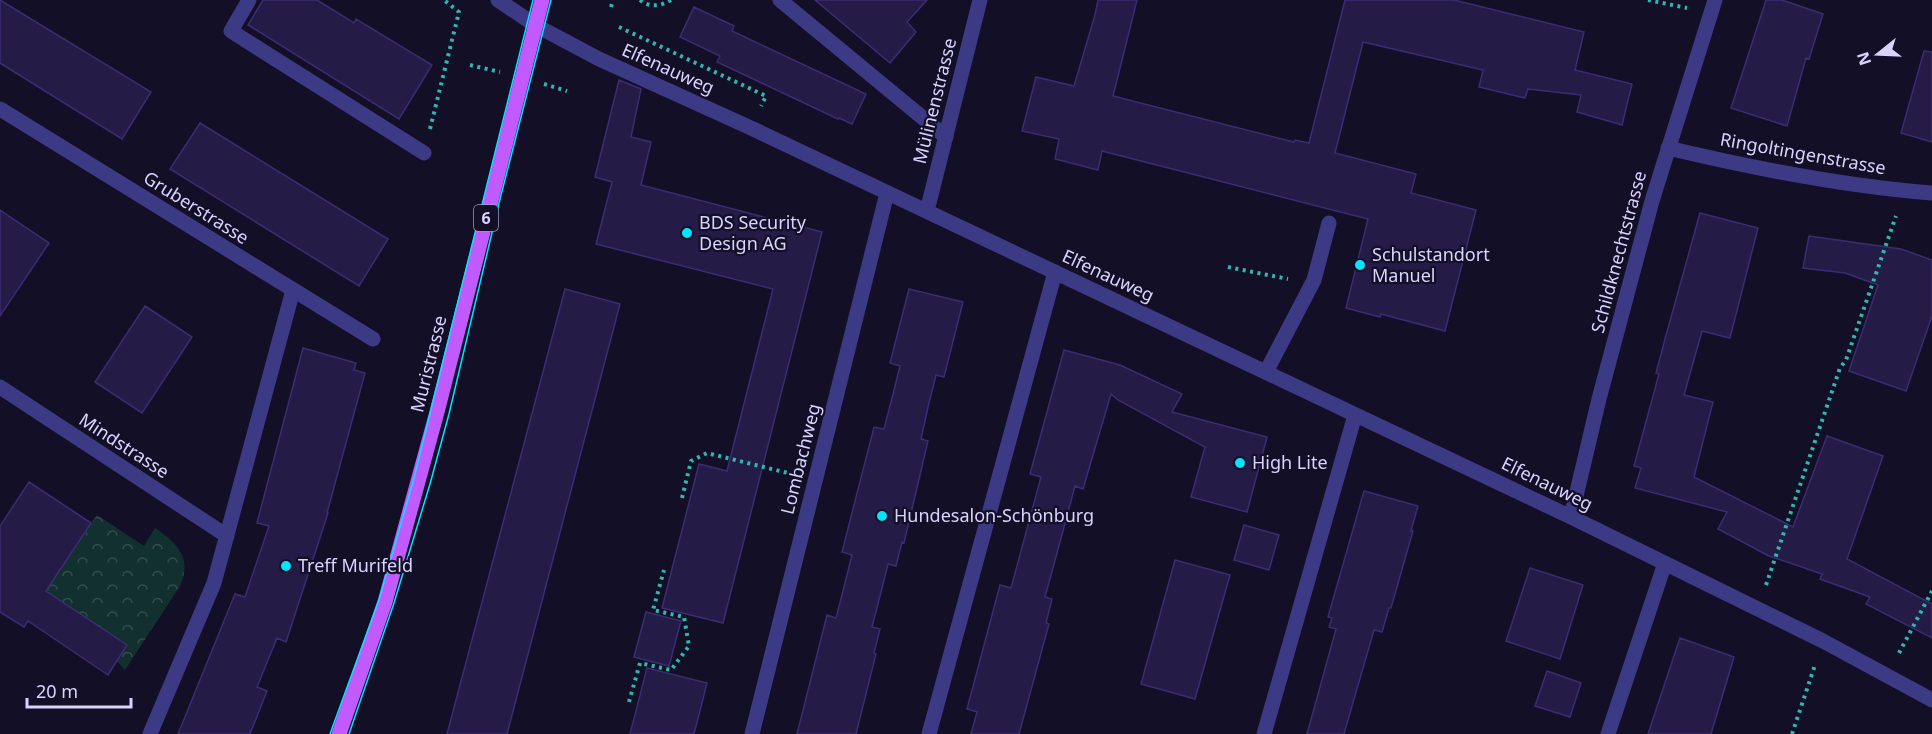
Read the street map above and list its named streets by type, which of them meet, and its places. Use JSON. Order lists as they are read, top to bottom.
{
  "streets": {
    "main road": ["6", "Muristrasse"],
    "street": [
      "Elfenauweg",
      "Mülinenstrasse",
      "Ringoltingenstrasse",
      "Gruberstrasse",
      "Schildknechtstrasse",
      "Mindstrasse",
      "Lombachweg"
    ]
  },
  "crossings": [
    ["Elfenauweg", "Mülinenstrasse"],
    ["Elfenauweg", "Schildknechtstrasse"],
    ["Elfenauweg", "Muristrasse"],
    ["Elfenauweg", "Lombachweg"],
    ["Ringoltingenstrasse", "Schildknechtstrasse"]
  ],
  "places": [
    "BDS Security Design AG",
    "Schulstandort Manuel",
    "High Lite",
    "Hundesalon-Schönburg",
    "Treff Murifeld"
  ],
  "scale_bar": "20 m",
  "north": "left"
}
